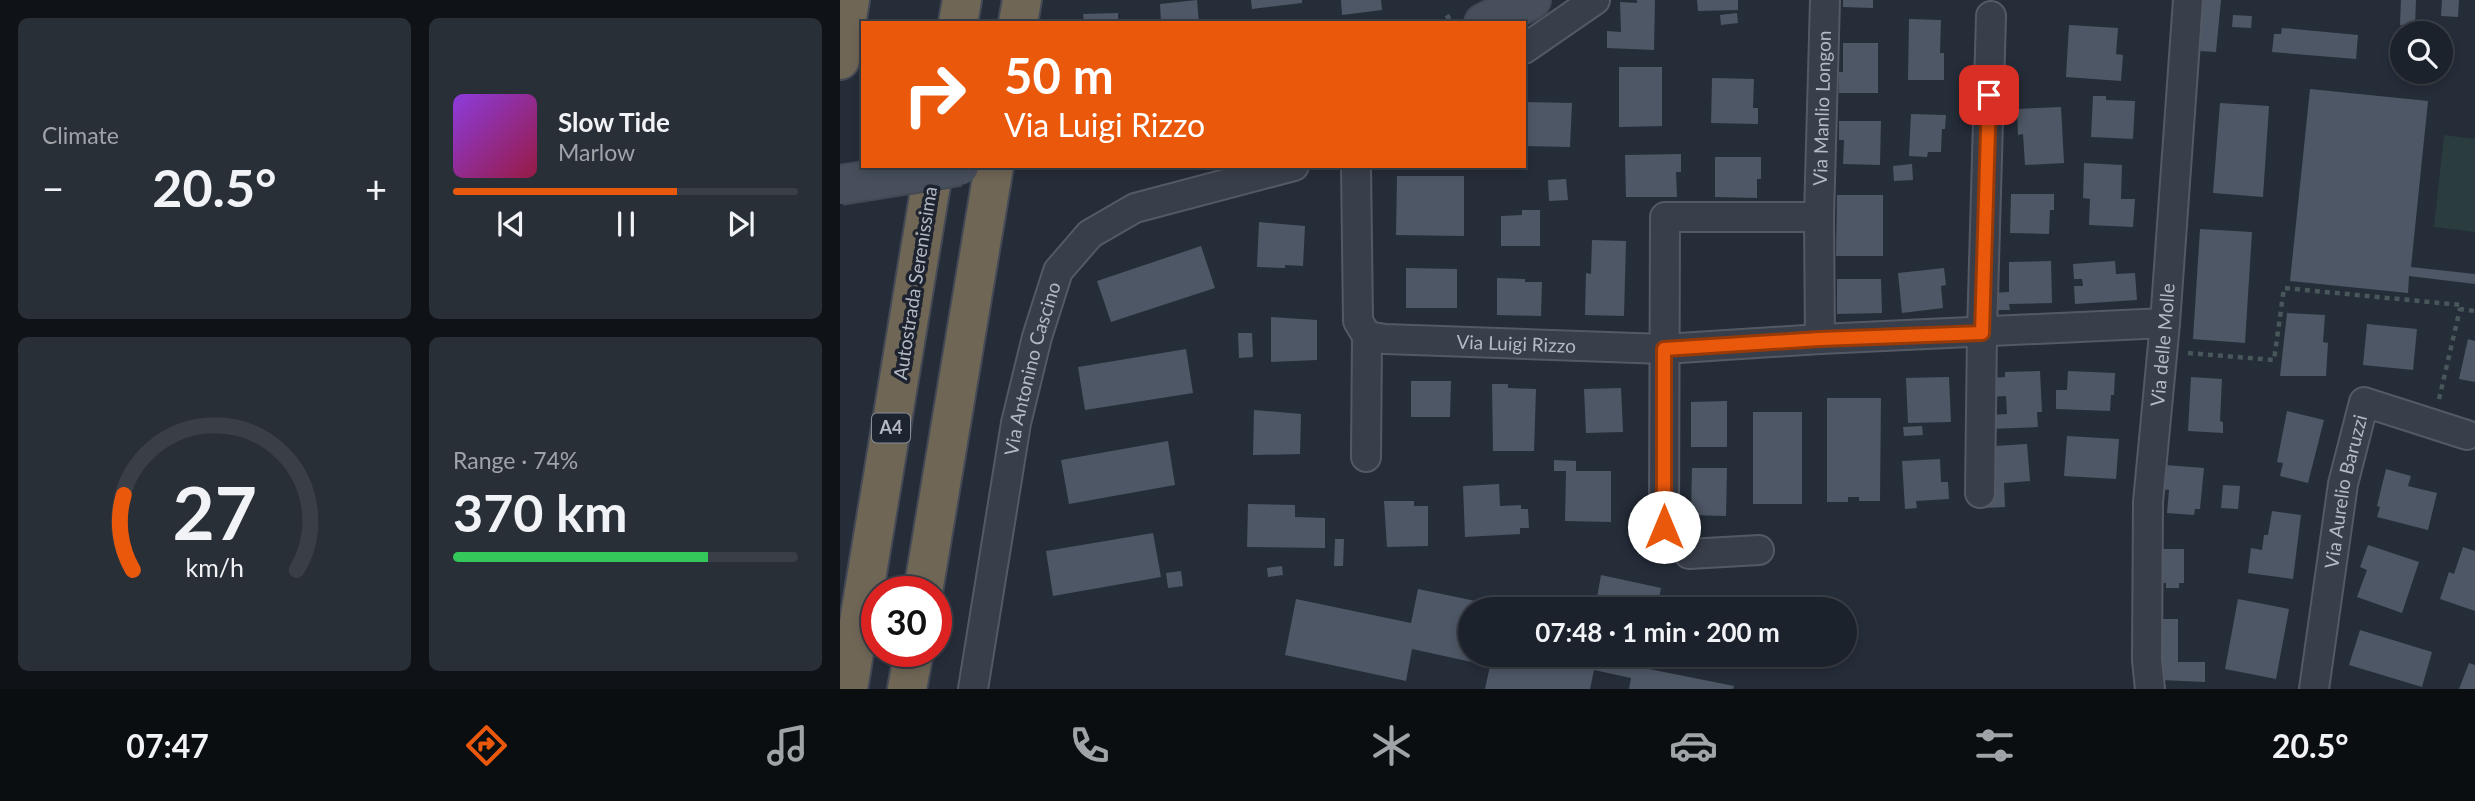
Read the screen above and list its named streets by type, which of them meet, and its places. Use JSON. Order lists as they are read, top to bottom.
{
  "streets": {
    "highway": ["Autostrada Serenissima", "A4"],
    "street": [
      "Via Manlio Longon",
      "Via Luigi Rizzo",
      "Via delle Molle",
      "Via Antonino Cascino",
      "Via Aurelio Baruzzi"
    ]
  },
  "crossings": [
    ["Via Manlio Longon", "Via Luigi Rizzo"],
    ["Via Luigi Rizzo", "Via delle Molle"]
  ],
  "page": {
    "tile": [
      "Climate",
      ["Range · 74%", "370 km"]
    ],
    "turn": ["50 m", "Via Luigi Rizzo"],
    "song": ["Slow Tide", "Marlow"],
    "heat": ["−", "20.5°", "+"],
    "limit": "30",
    "trip": "07:48 · 1 min · 200 m",
    "tabs": ["07:47", "20.5°"],
    "gauge": ["27", "km/h"]
  }
}
